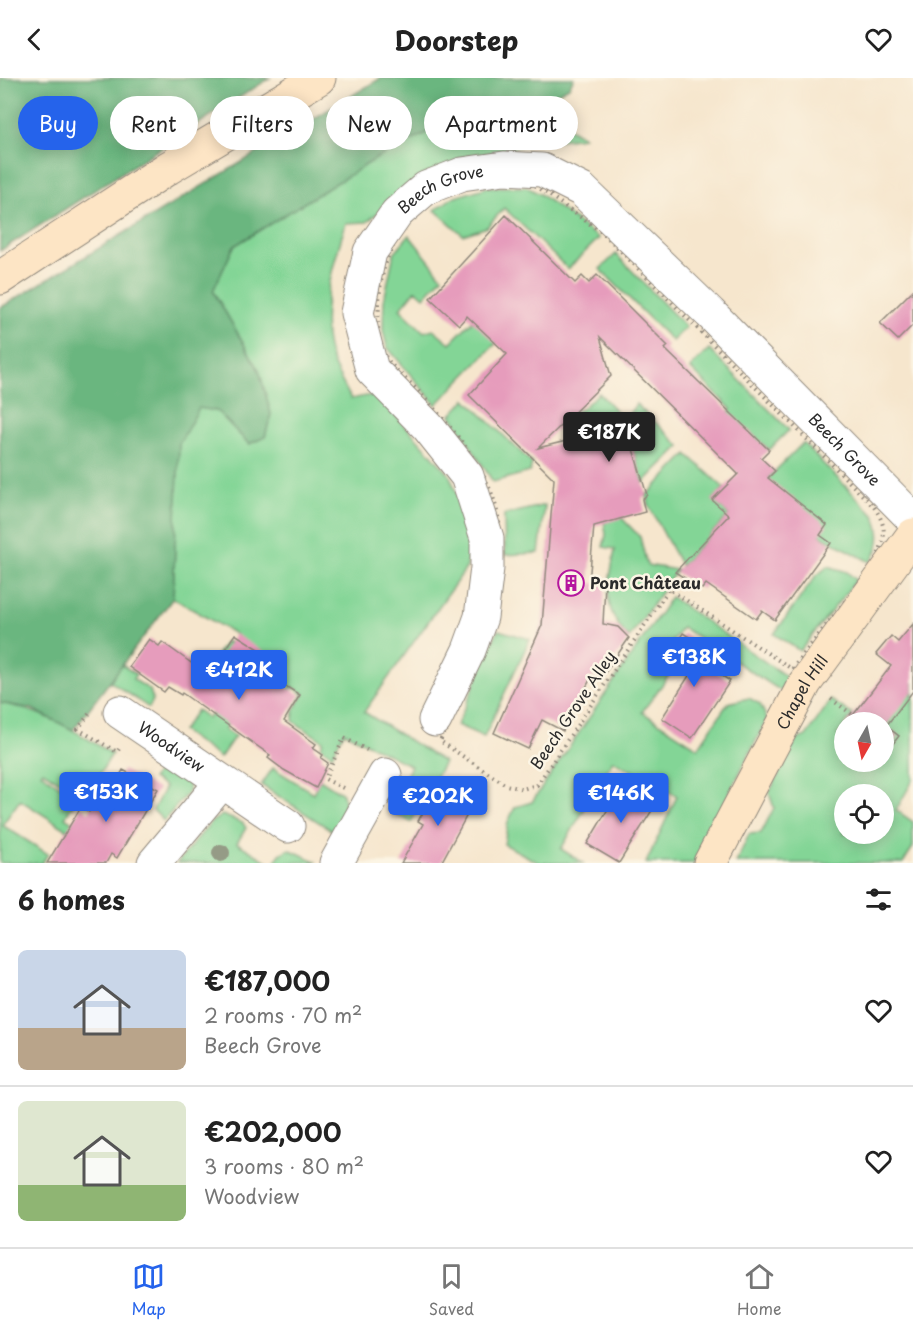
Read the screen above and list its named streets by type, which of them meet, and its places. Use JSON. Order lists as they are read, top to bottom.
{
  "streets": {
    "street": ["Beech Grove", "Chapel Hill", "Woodview"],
    "path": ["Beech Grove Alley"]
  },
  "crossings": [
    ["Beech Grove", "Beech Grove Alley"]
  ],
  "places": {
    "building": ["Pont Château"]
  },
  "north": "bottom",
  "page": {
    "header": "Doorstep",
    "chip": [
      "Buy",
      "Rent",
      "Filters",
      "New",
      "Apartment"
    ],
    "price": [
      "€187K",
      "€138K",
      "€412K",
      "€153K",
      "€146K",
      "€202K"
    ],
    "heading": "6 homes",
    "list": [
      {
        "name": "€187,000",
        "note": "2 rooms · 70 m² · Beech Grove"
      },
      {
        "name": "€202,000",
        "note": "3 rooms · 80 m² · Woodview"
      }
    ],
    "tabs": ["Map", "Saved", "Home"]
  }
}
